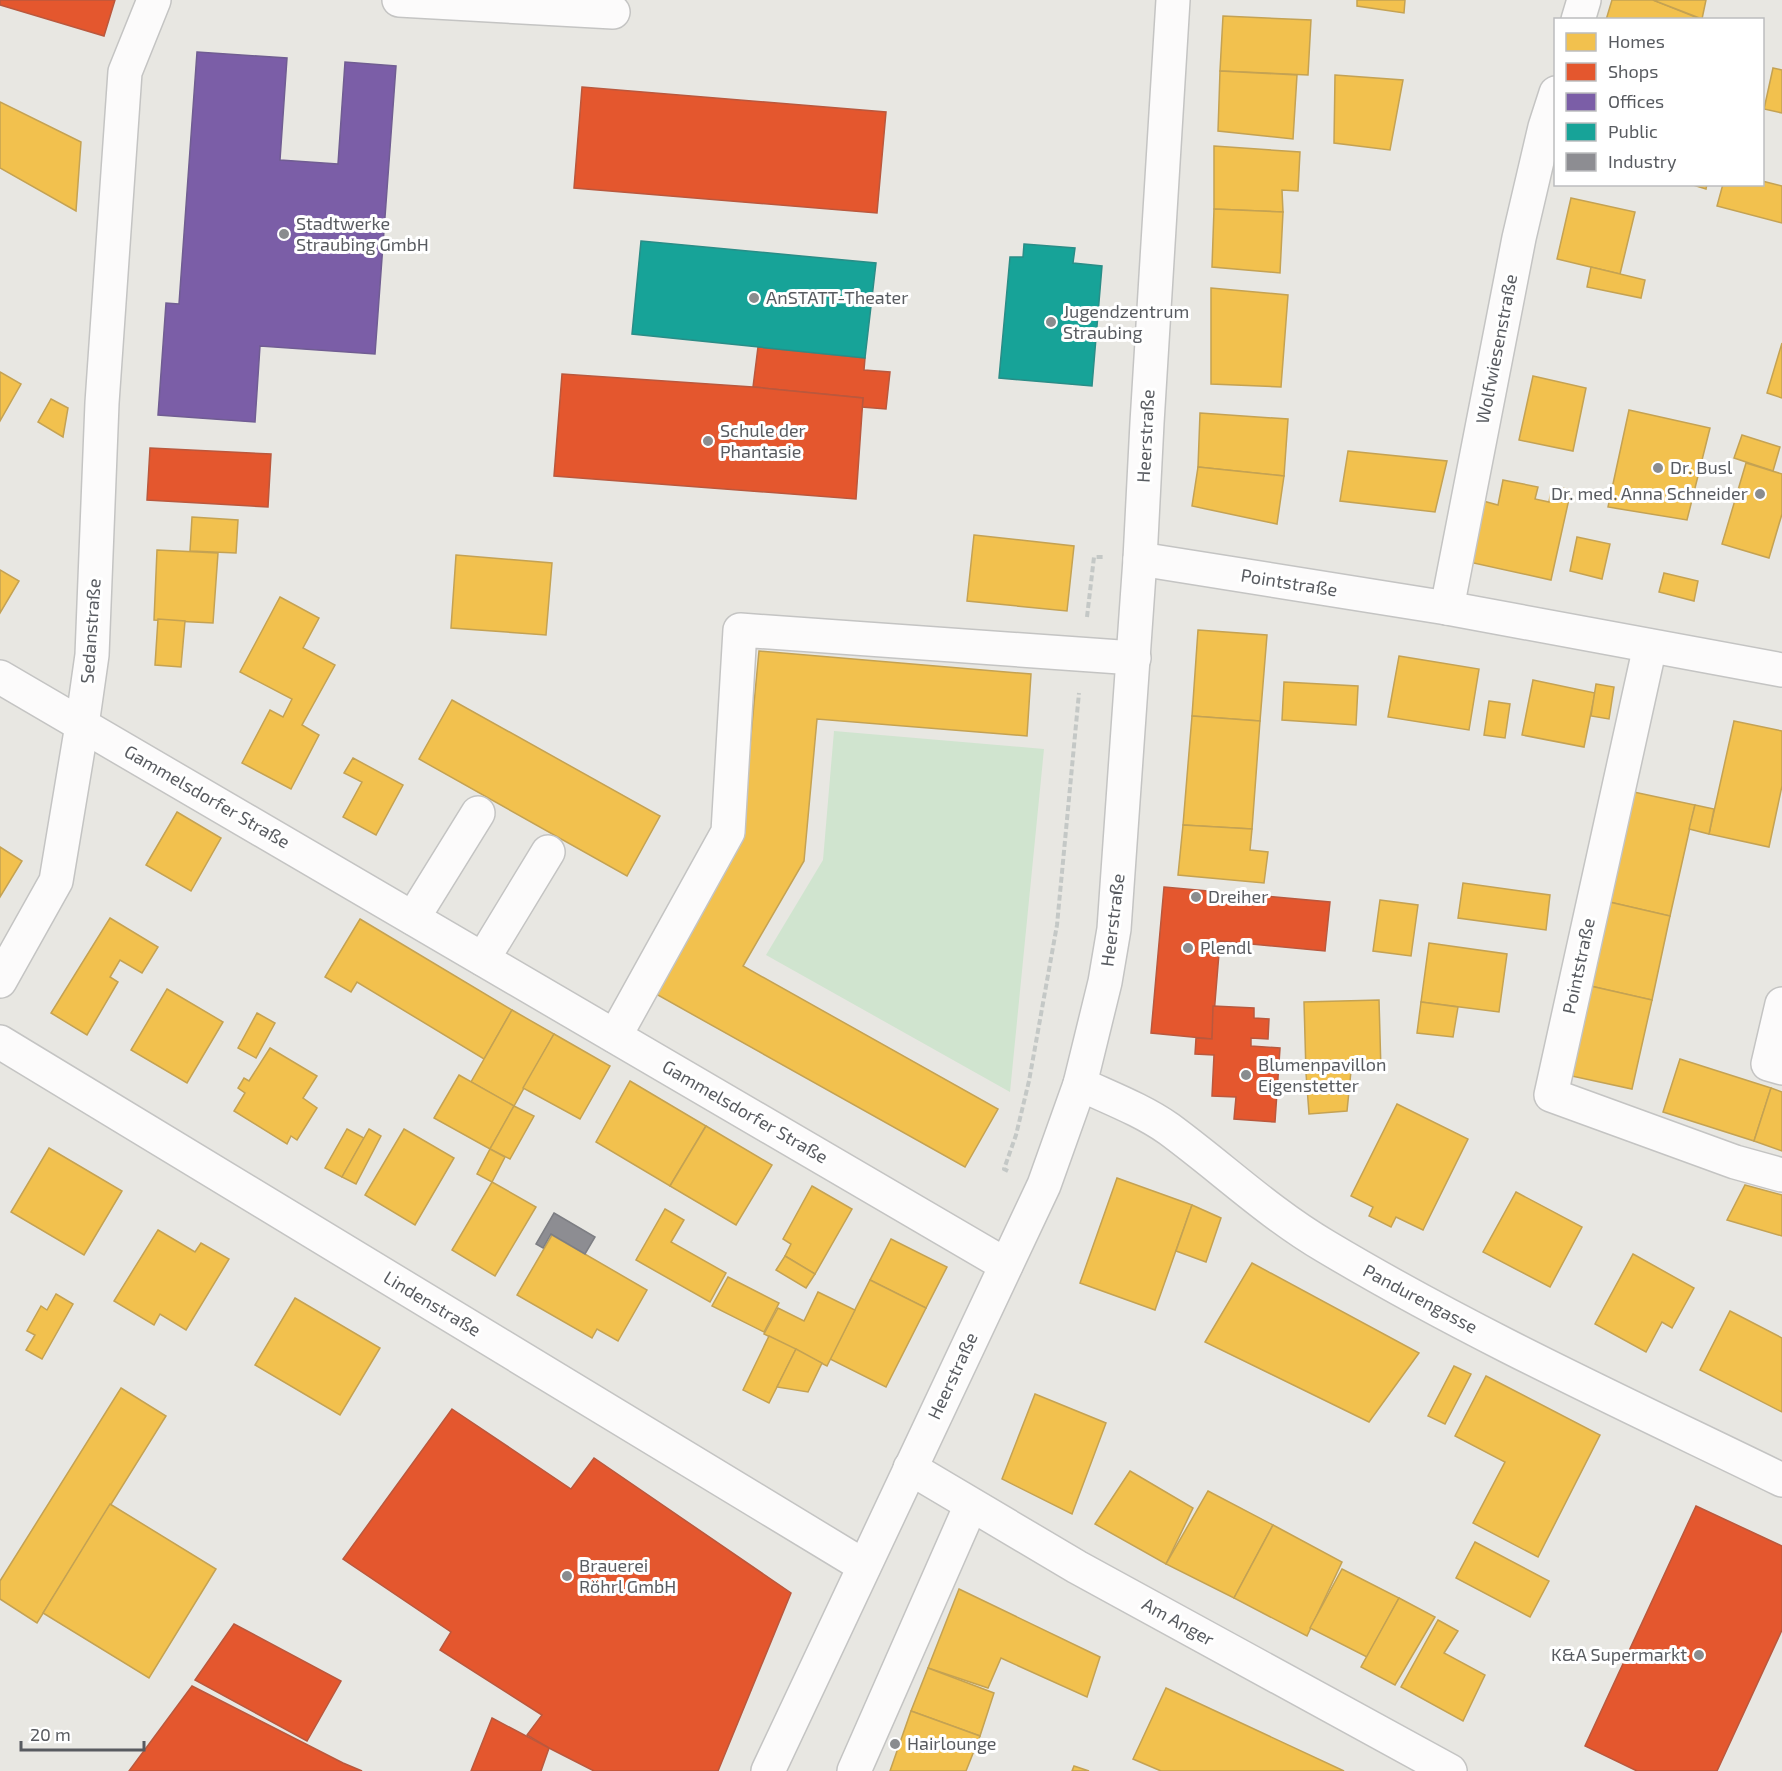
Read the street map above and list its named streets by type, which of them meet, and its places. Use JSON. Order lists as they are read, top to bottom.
{
  "streets": {
    "street": [
      "Wolfwiesenstraße",
      "Heerstraße",
      "Pointstraße",
      "Sedanstraße",
      "Gammelsdorfer Straße",
      "Pandurengasse",
      "Lindenstraße",
      "Am Anger"
    ]
  },
  "crossings": [
    ["Wolfwiesenstraße", "Pointstraße"],
    ["Heerstraße", "Pointstraße"],
    ["Heerstraße", "Gammelsdorfer Straße"],
    ["Heerstraße", "Pandurengasse"],
    ["Heerstraße", "Lindenstraße"],
    ["Heerstraße", "Am Anger"],
    ["Sedanstraße", "Gammelsdorfer Straße"]
  ],
  "places": [
    "Stadtwerke Straubing GmbH",
    "AnSTATT-Theater",
    "Jugendzentrum Straubing",
    "Schule der Phantasie",
    "Dr. Busl",
    "Dr. med. Anna Schneider",
    "Dreiher",
    "Plendl",
    "Blumenpavillon Eigenstetter",
    "Brauerei Röhrl GmbH",
    "K&A Supermarkt",
    "Hairlounge"
  ],
  "legend": [
    "Homes",
    "Shops",
    "Offices",
    "Public",
    "Industry"
  ],
  "scale_bar": "20 m"
}
